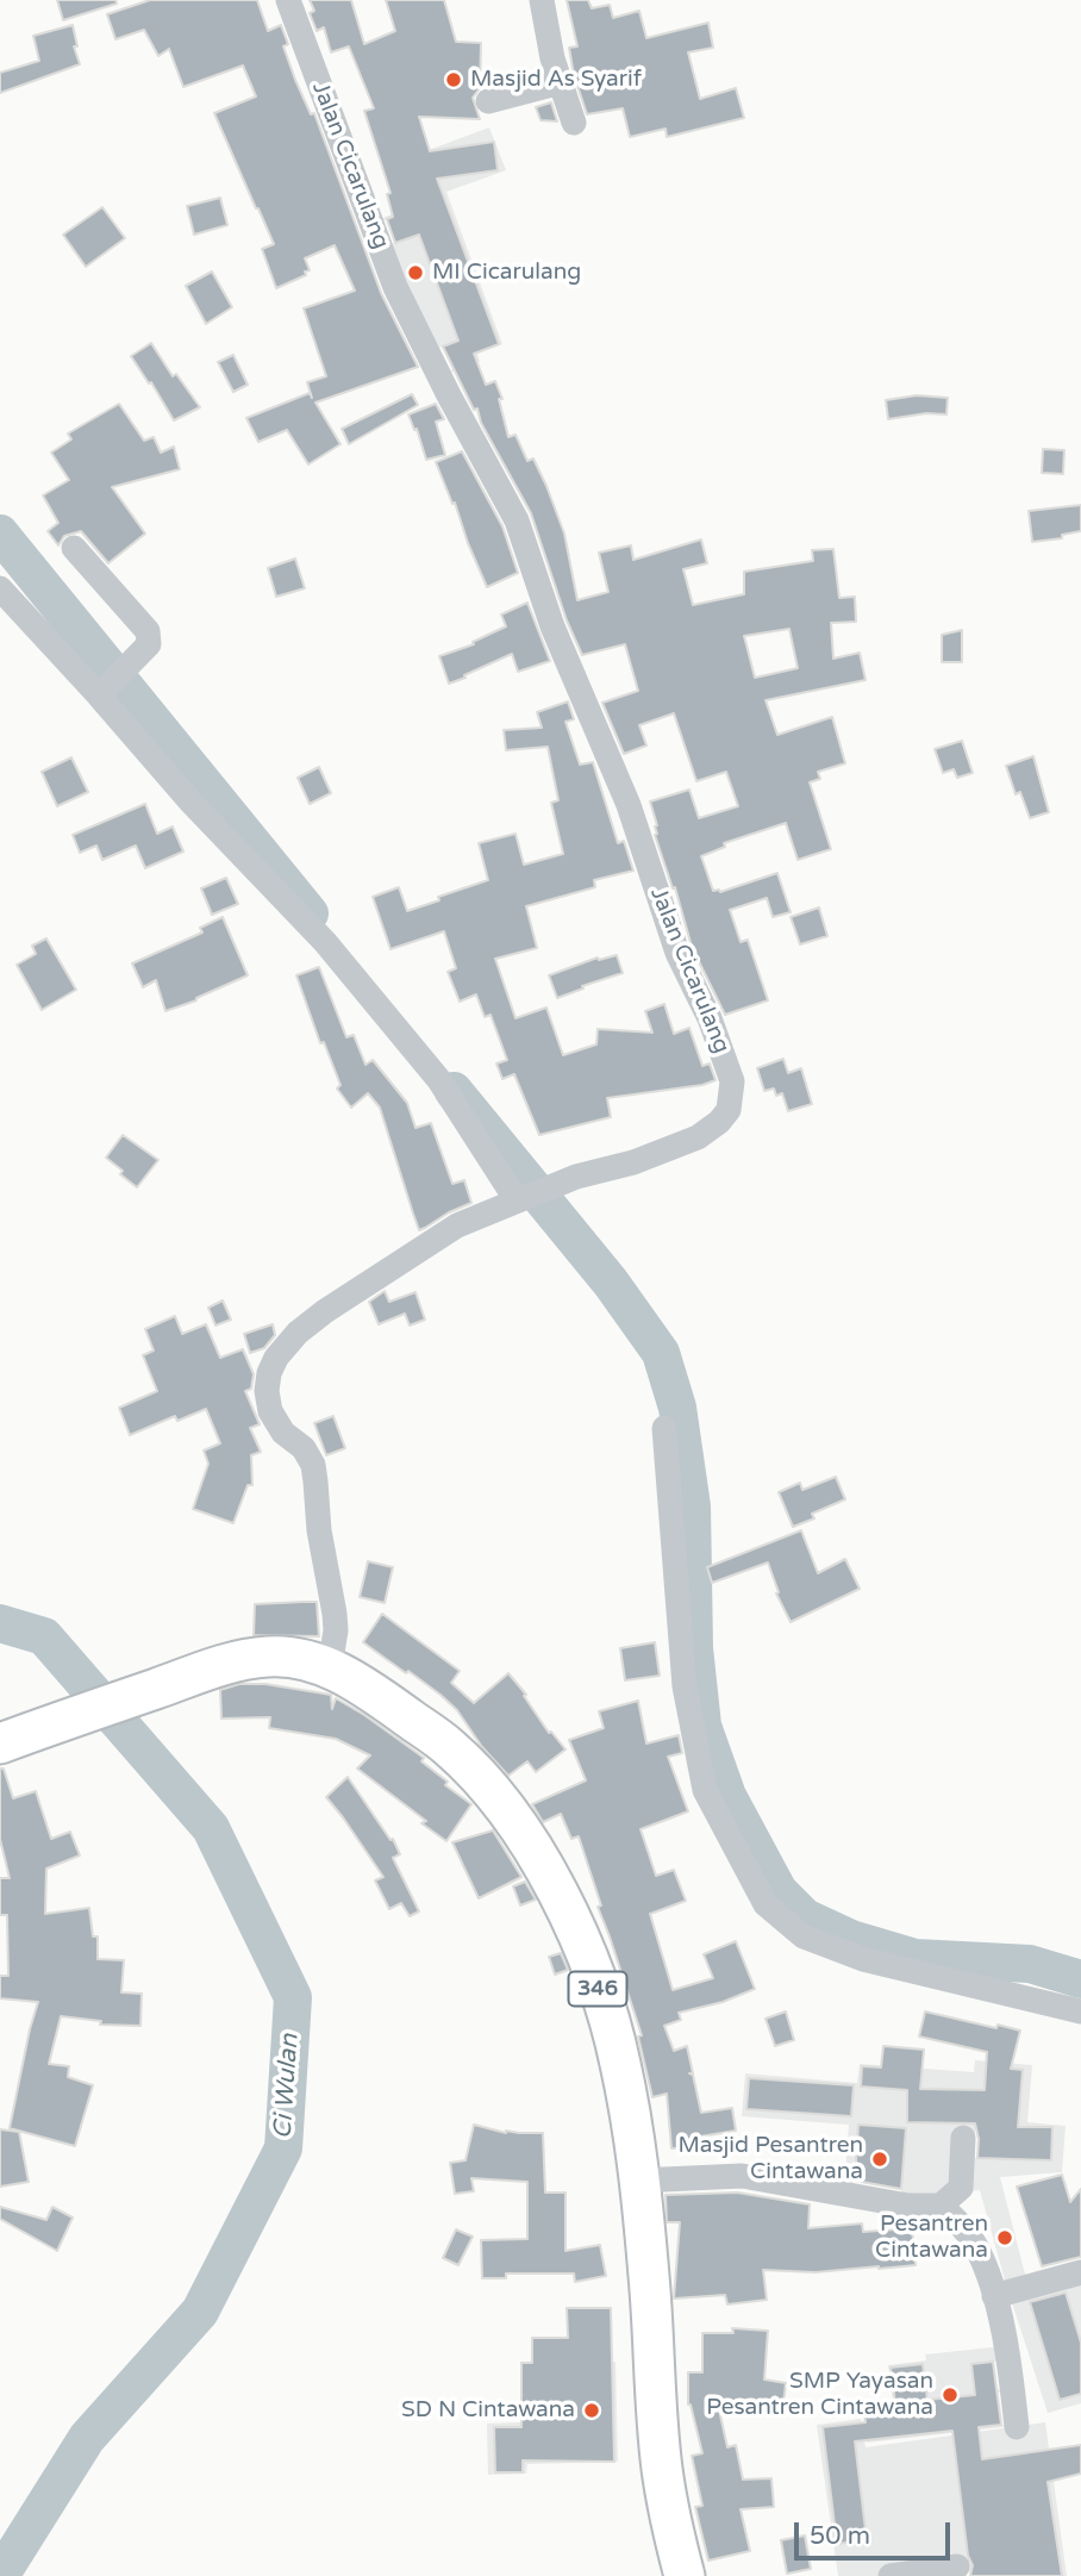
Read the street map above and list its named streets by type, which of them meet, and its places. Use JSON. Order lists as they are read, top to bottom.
{
  "streets": {
    "main road": ["346"],
    "street": ["Jalan Cicarulang"]
  },
  "crossings": [
    ["Jalan Cicarulang", "346"]
  ],
  "water": ["Ci Wulan"],
  "places": [
    "Masjid As Syarif",
    "MI Cicarulang",
    "Masjid Pesantren Cintawana",
    "Pesantren Cintawana",
    "SMP Yayasan Pesantren Cintawana",
    "SD N Cintawana"
  ],
  "scale_bar": "50 m"
}
